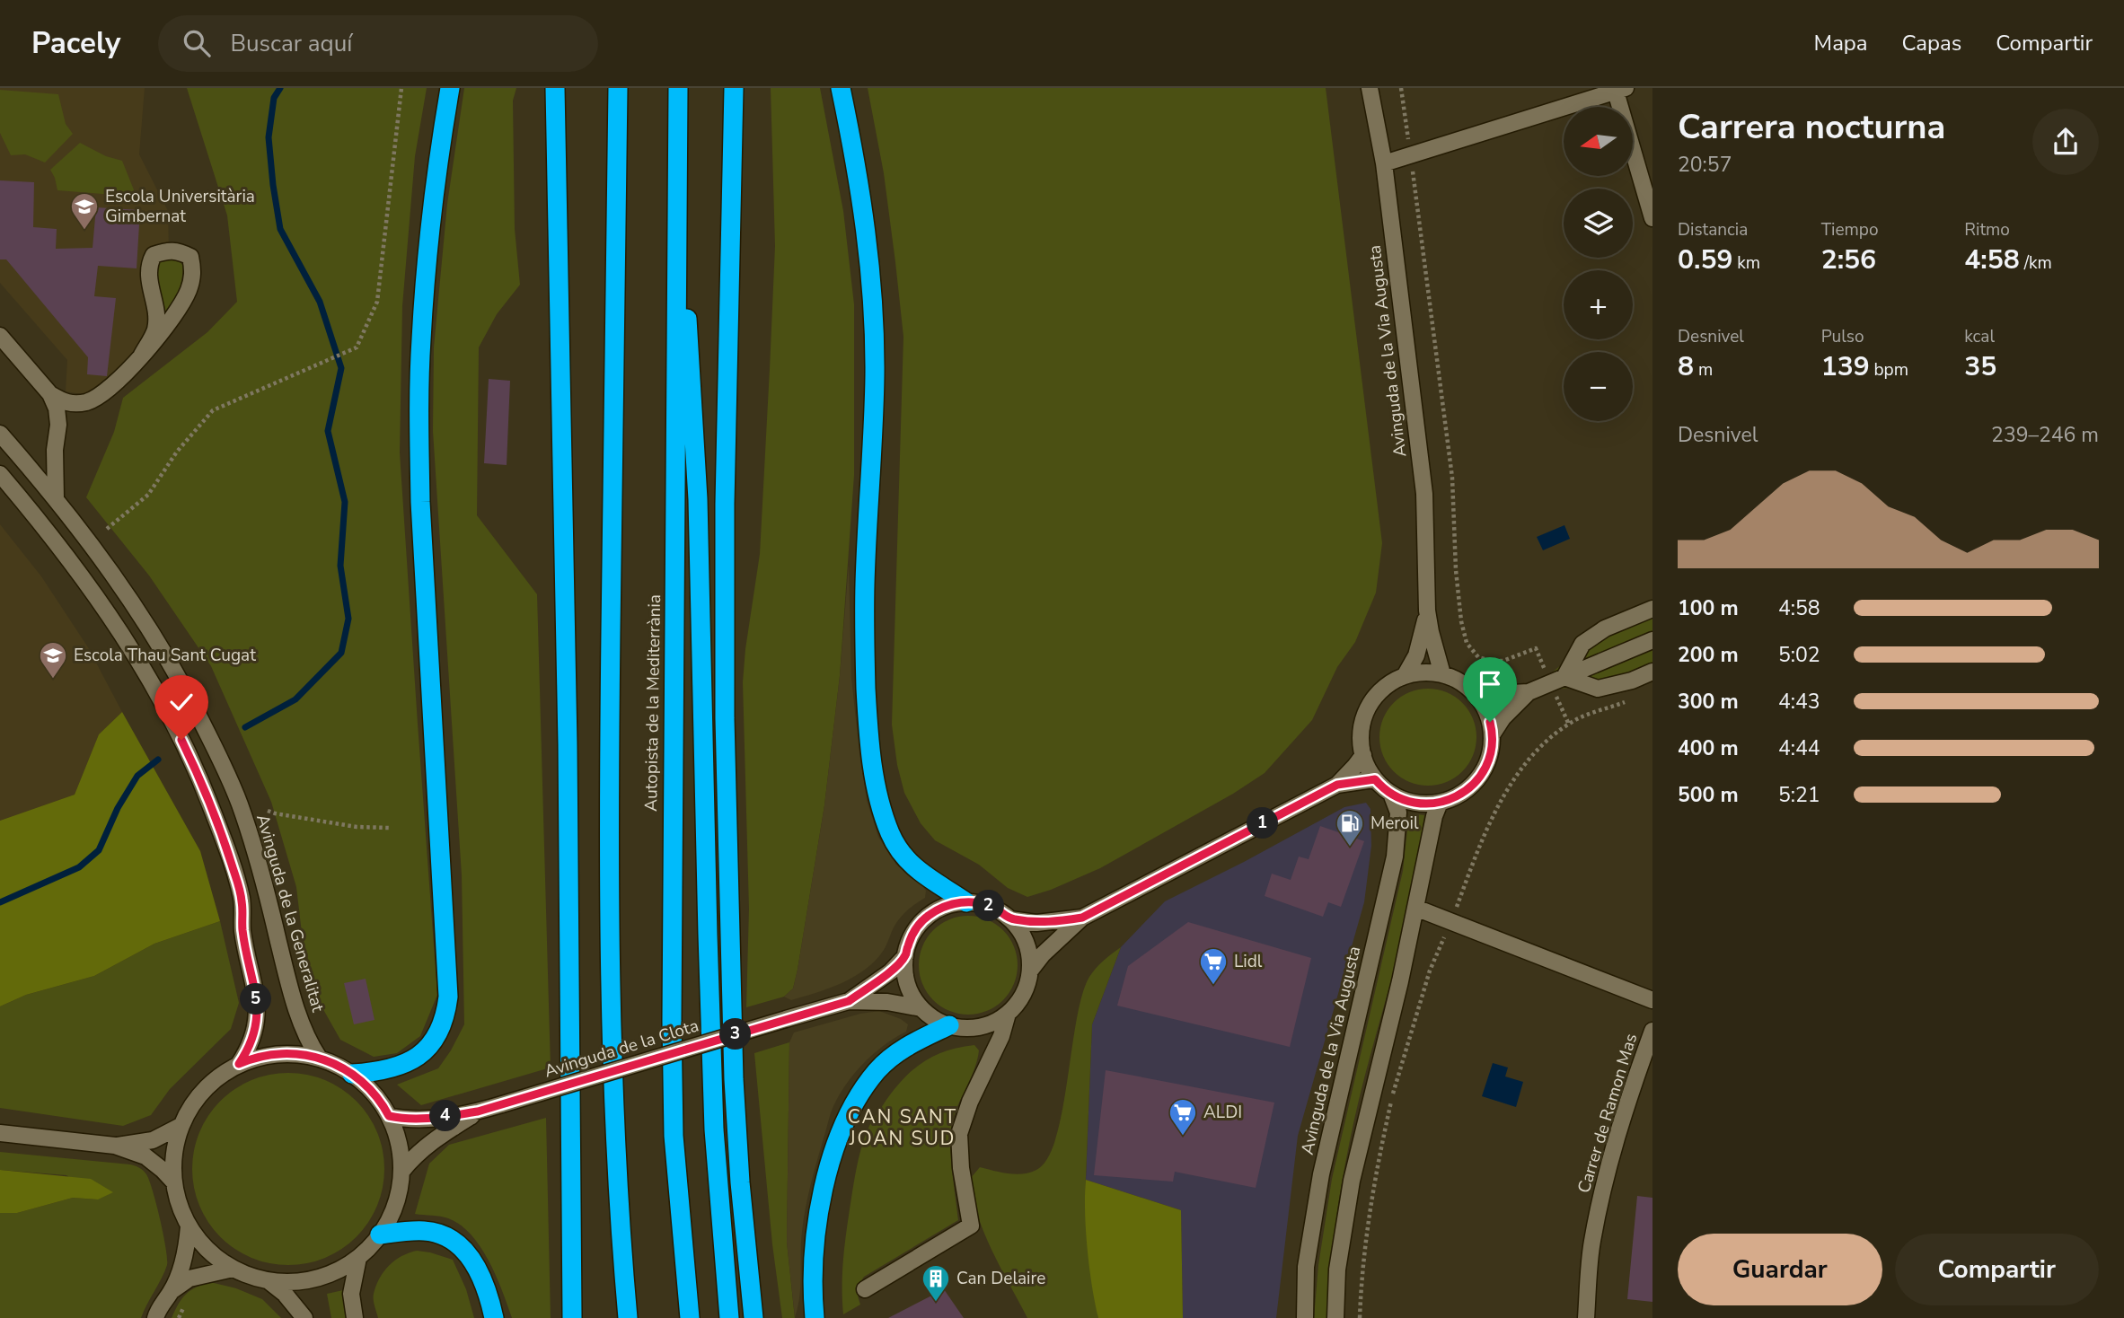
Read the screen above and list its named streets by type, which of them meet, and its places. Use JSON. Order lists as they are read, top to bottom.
{
  "streets": {
    "highway": ["Autopista de la Mediterrània"],
    "street": [
      "Avinguda de la Via Augusta",
      "Avinguda de la Generalitat",
      "Avinguda de la Clota",
      "Carrer de Ramon Mas"
    ]
  },
  "districts": ["CAN SANT JOAN SUD"],
  "places": {
    "school or university": ["Escola Universitària Gimbernat", "Escola Thau Sant Cugat"],
    "fuel station": ["Meroil"],
    "supermarket": ["Lidl", "ALDI"],
    "building": ["Can Delaire"]
  },
  "north": "left",
  "page": {
    "header": "Pacely",
    "search": "Buscar aquí",
    "nav": ["Mapa", "Capas", "Compartir"],
    "heading": ["Carrera nocturna", "20:57"],
    "map_buttons": ["+", "−"],
    "stats": [
      ["Distancia", "0.59 km"],
      ["Tiempo", "2:56"],
      ["Ritmo", "4:58 /km"],
      ["Desnivel", "8 m"],
      ["Pulso", "139 bpm"],
      ["kcal", "35"]
    ],
    "chart": ["Desnivel", "239–246 m"],
    "list": [
      {
        "name": "100 m",
        "note": "4:58"
      },
      {
        "name": "200 m",
        "note": "5:02"
      },
      {
        "name": "300 m",
        "note": "4:43"
      },
      {
        "name": "400 m",
        "note": "4:44"
      },
      {
        "name": "500 m",
        "note": "5:21"
      }
    ],
    "pins": [
      "1",
      "2",
      "5",
      "3",
      "4"
    ],
    "buttons": ["Guardar", "Compartir"]
  }
}
